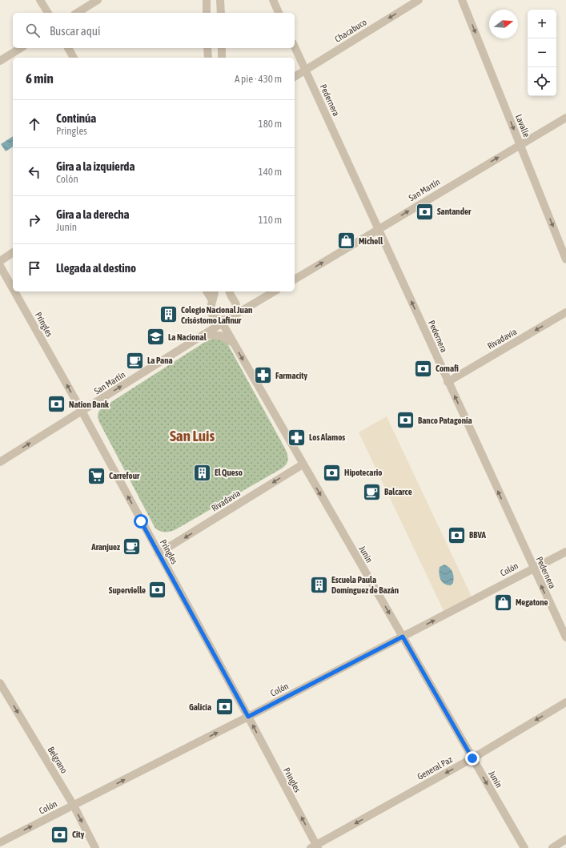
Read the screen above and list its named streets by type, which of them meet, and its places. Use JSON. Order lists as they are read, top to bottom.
{
  "streets": {
    "street": [
      "Chacabuco",
      "Pedernera",
      "Lavalle",
      "San Martín",
      "Pringles",
      "Rivadavia",
      "Junín",
      "Colón",
      "Belgrano",
      "General Paz"
    ]
  },
  "crossings": [
    ["Chacabuco", "Pedernera"],
    ["Pedernera", "San Martín"],
    ["Pedernera", "Rivadavia"],
    ["Pedernera", "Colón"],
    ["Lavalle", "San Martín"],
    ["San Martín", "Pringles"],
    ["San Martín", "Junín"],
    ["Pringles", "Rivadavia"],
    ["Pringles", "Colón"],
    ["Pringles", "General Paz"],
    ["Rivadavia", "Junín"],
    ["Junín", "Colón"],
    ["Junín", "General Paz"],
    ["Colón", "Belgrano"]
  ],
  "one_way": [
    "Chacabuco",
    "Pedernera",
    "Lavalle",
    "San Martín",
    "Pringles",
    "Rivadavia",
    "Junín",
    "Colón",
    "Belgrano",
    "General Paz"
  ],
  "districts": ["San Luis"],
  "places": {
    "bank": [
      "Santander",
      "Comafi",
      "Nation Bank",
      "Banco Patagonia",
      "Hipotecario",
      "BBVA",
      "Supervielle",
      "Galicia",
      "City"
    ],
    "shop": ["Michell", "Megatone"],
    "building": ["Colegio Nacional Juan Crisóstomo Lafinur", "El Queso", "Escuela Paula Domínguez de Bazán"],
    "school or university": ["La Nacional"],
    "cafe": ["La Pana", "Balcarce", "Aranjuez"],
    "pharmacy": ["Farmacity", "Los Alamos"],
    "supermarket": ["Carrefour"]
  },
  "north": "right",
  "page": {
    "map_buttons": ["+", "−"],
    "search": "Buscar aquí",
    "heading": ["6 min", "A pie · 430 m"],
    "list": [
      ["Continúa", "Pringles", "180 m"],
      ["Gira a la izquierda", "Colón", "140 m"],
      ["Gira a la derecha", "Junín", "110 m"],
      "Llegada al destino"
    ]
  }
}
